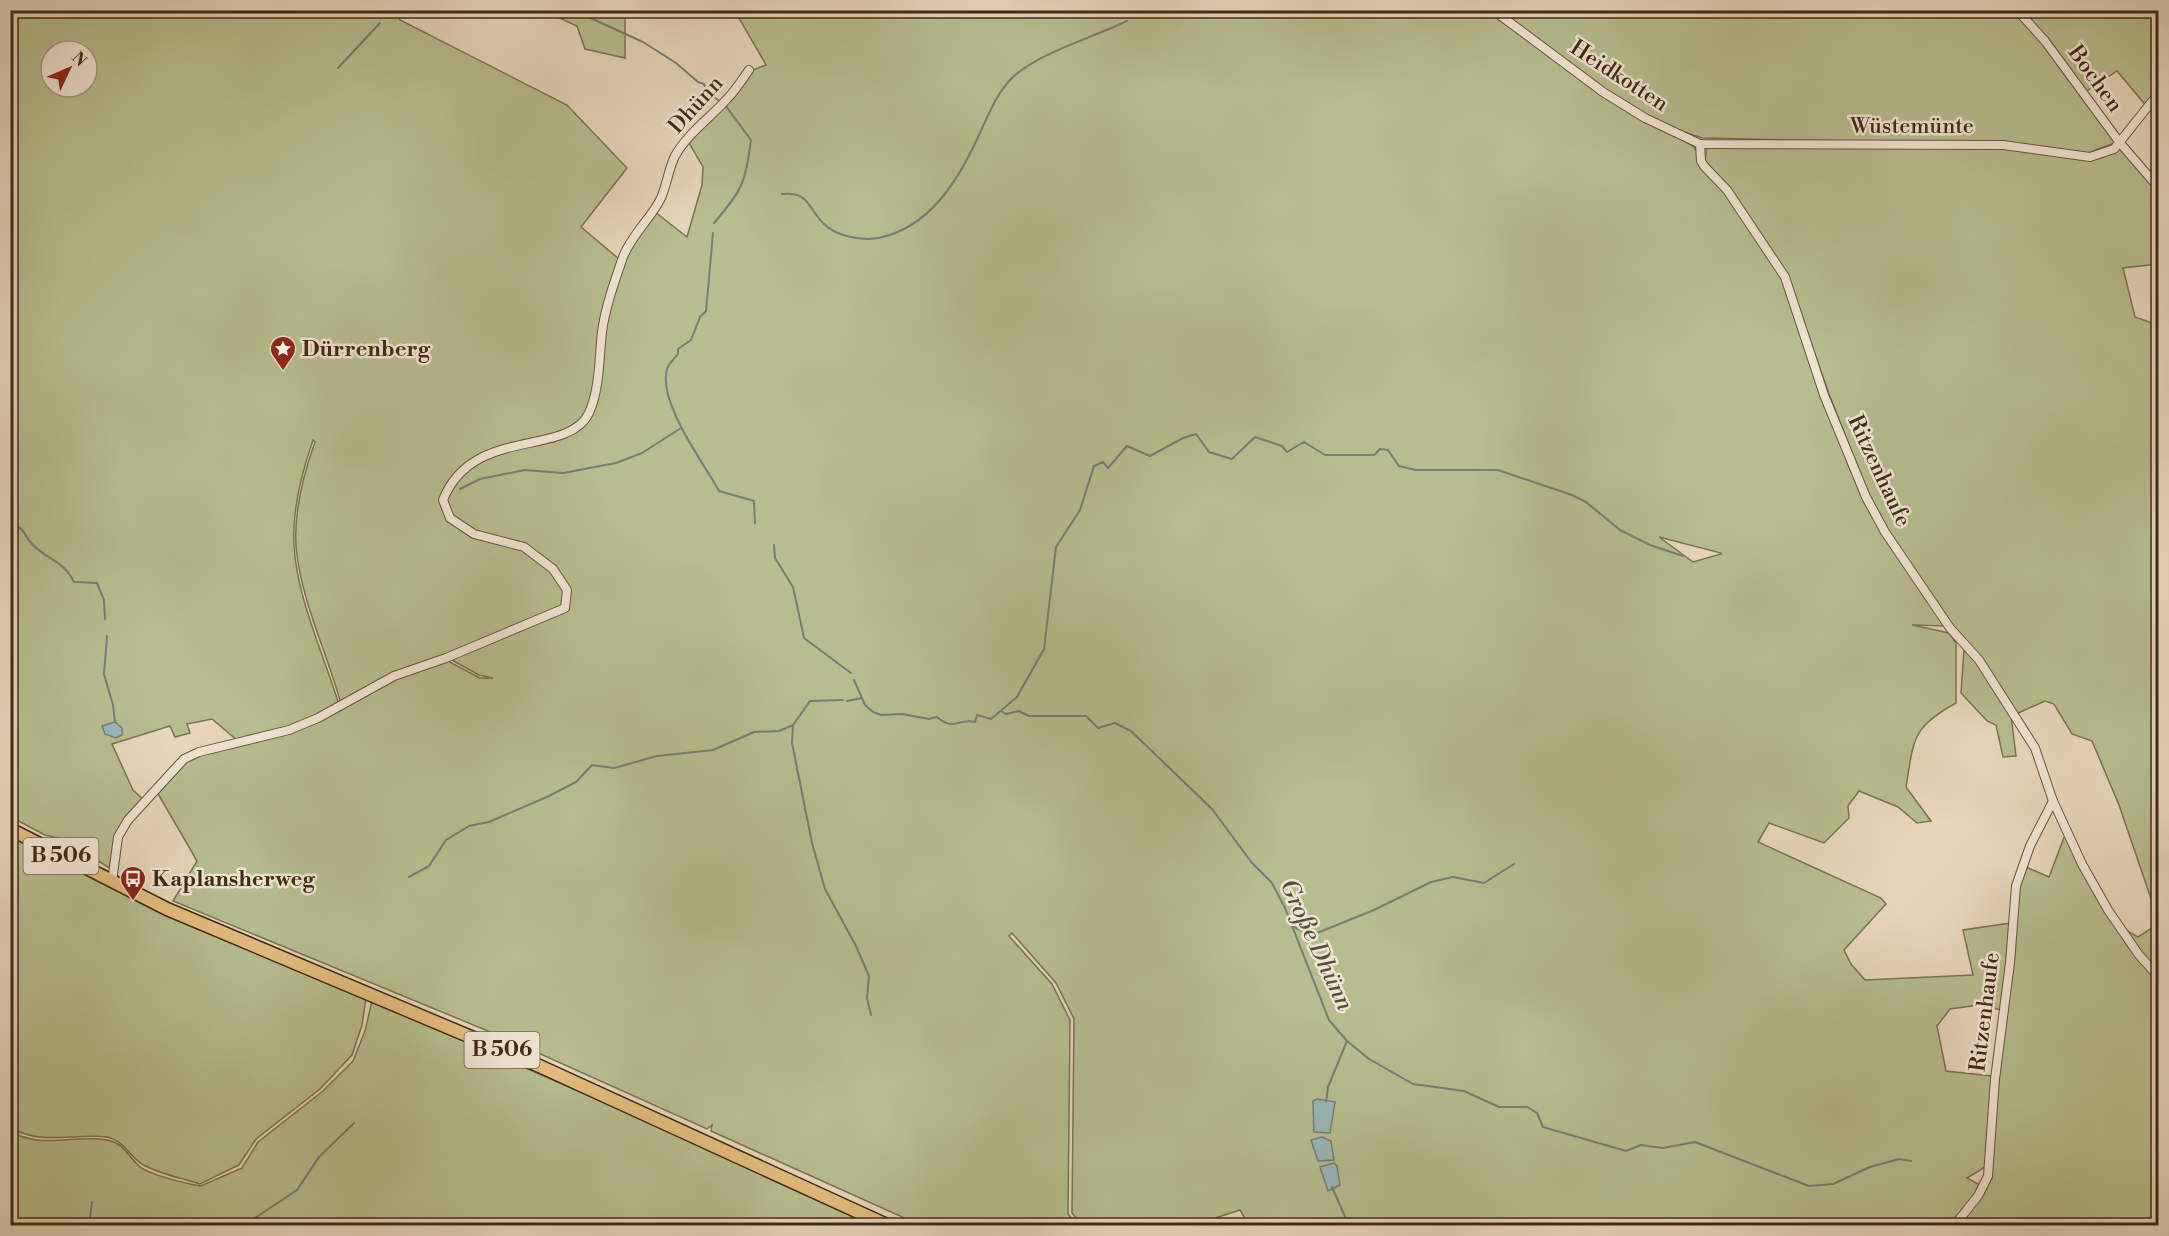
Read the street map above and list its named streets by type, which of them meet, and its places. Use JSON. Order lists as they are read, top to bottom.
{
  "streets": {
    "main road": ["B 506"],
    "street": [
      "Heidkotten",
      "Bochen",
      "Dhünn",
      "Wüstemünte",
      "Ritzenhaufe"
    ]
  },
  "crossings": [
    ["Heidkotten", "Wüstemünte"],
    ["Heidkotten", "Ritzenhaufe"],
    ["Bochen", "Wüstemünte"],
    ["Dhünn", "B 506"],
    ["Wüstemünte", "Ritzenhaufe"]
  ],
  "water": ["Große Dhünn"],
  "places": {
    "place": ["Dürrenberg"],
    "bus stop": ["Kaplansherweg"]
  },
  "north": "top right"
}
